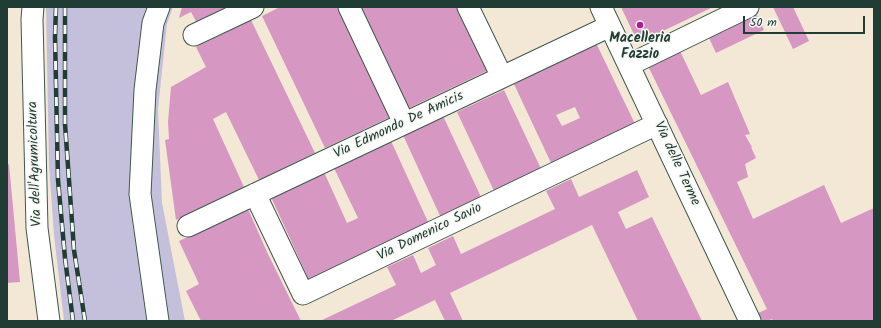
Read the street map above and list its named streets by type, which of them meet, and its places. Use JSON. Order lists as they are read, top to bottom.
{
  "streets": {
    "street": [
      "Via Edmondo De Amicis",
      "Via dell'Agrumicoltura",
      "Via delle Terme",
      "Via Domenico Savio"
    ]
  },
  "crossings": [
    ["Via Edmondo De Amicis", "Via delle Terme"],
    ["Via Edmondo De Amicis", "Via Domenico Savio"],
    ["Via delle Terme", "Via Domenico Savio"]
  ],
  "places": ["Macelleria Fazzio"],
  "scale_bar": "50 m"
}
